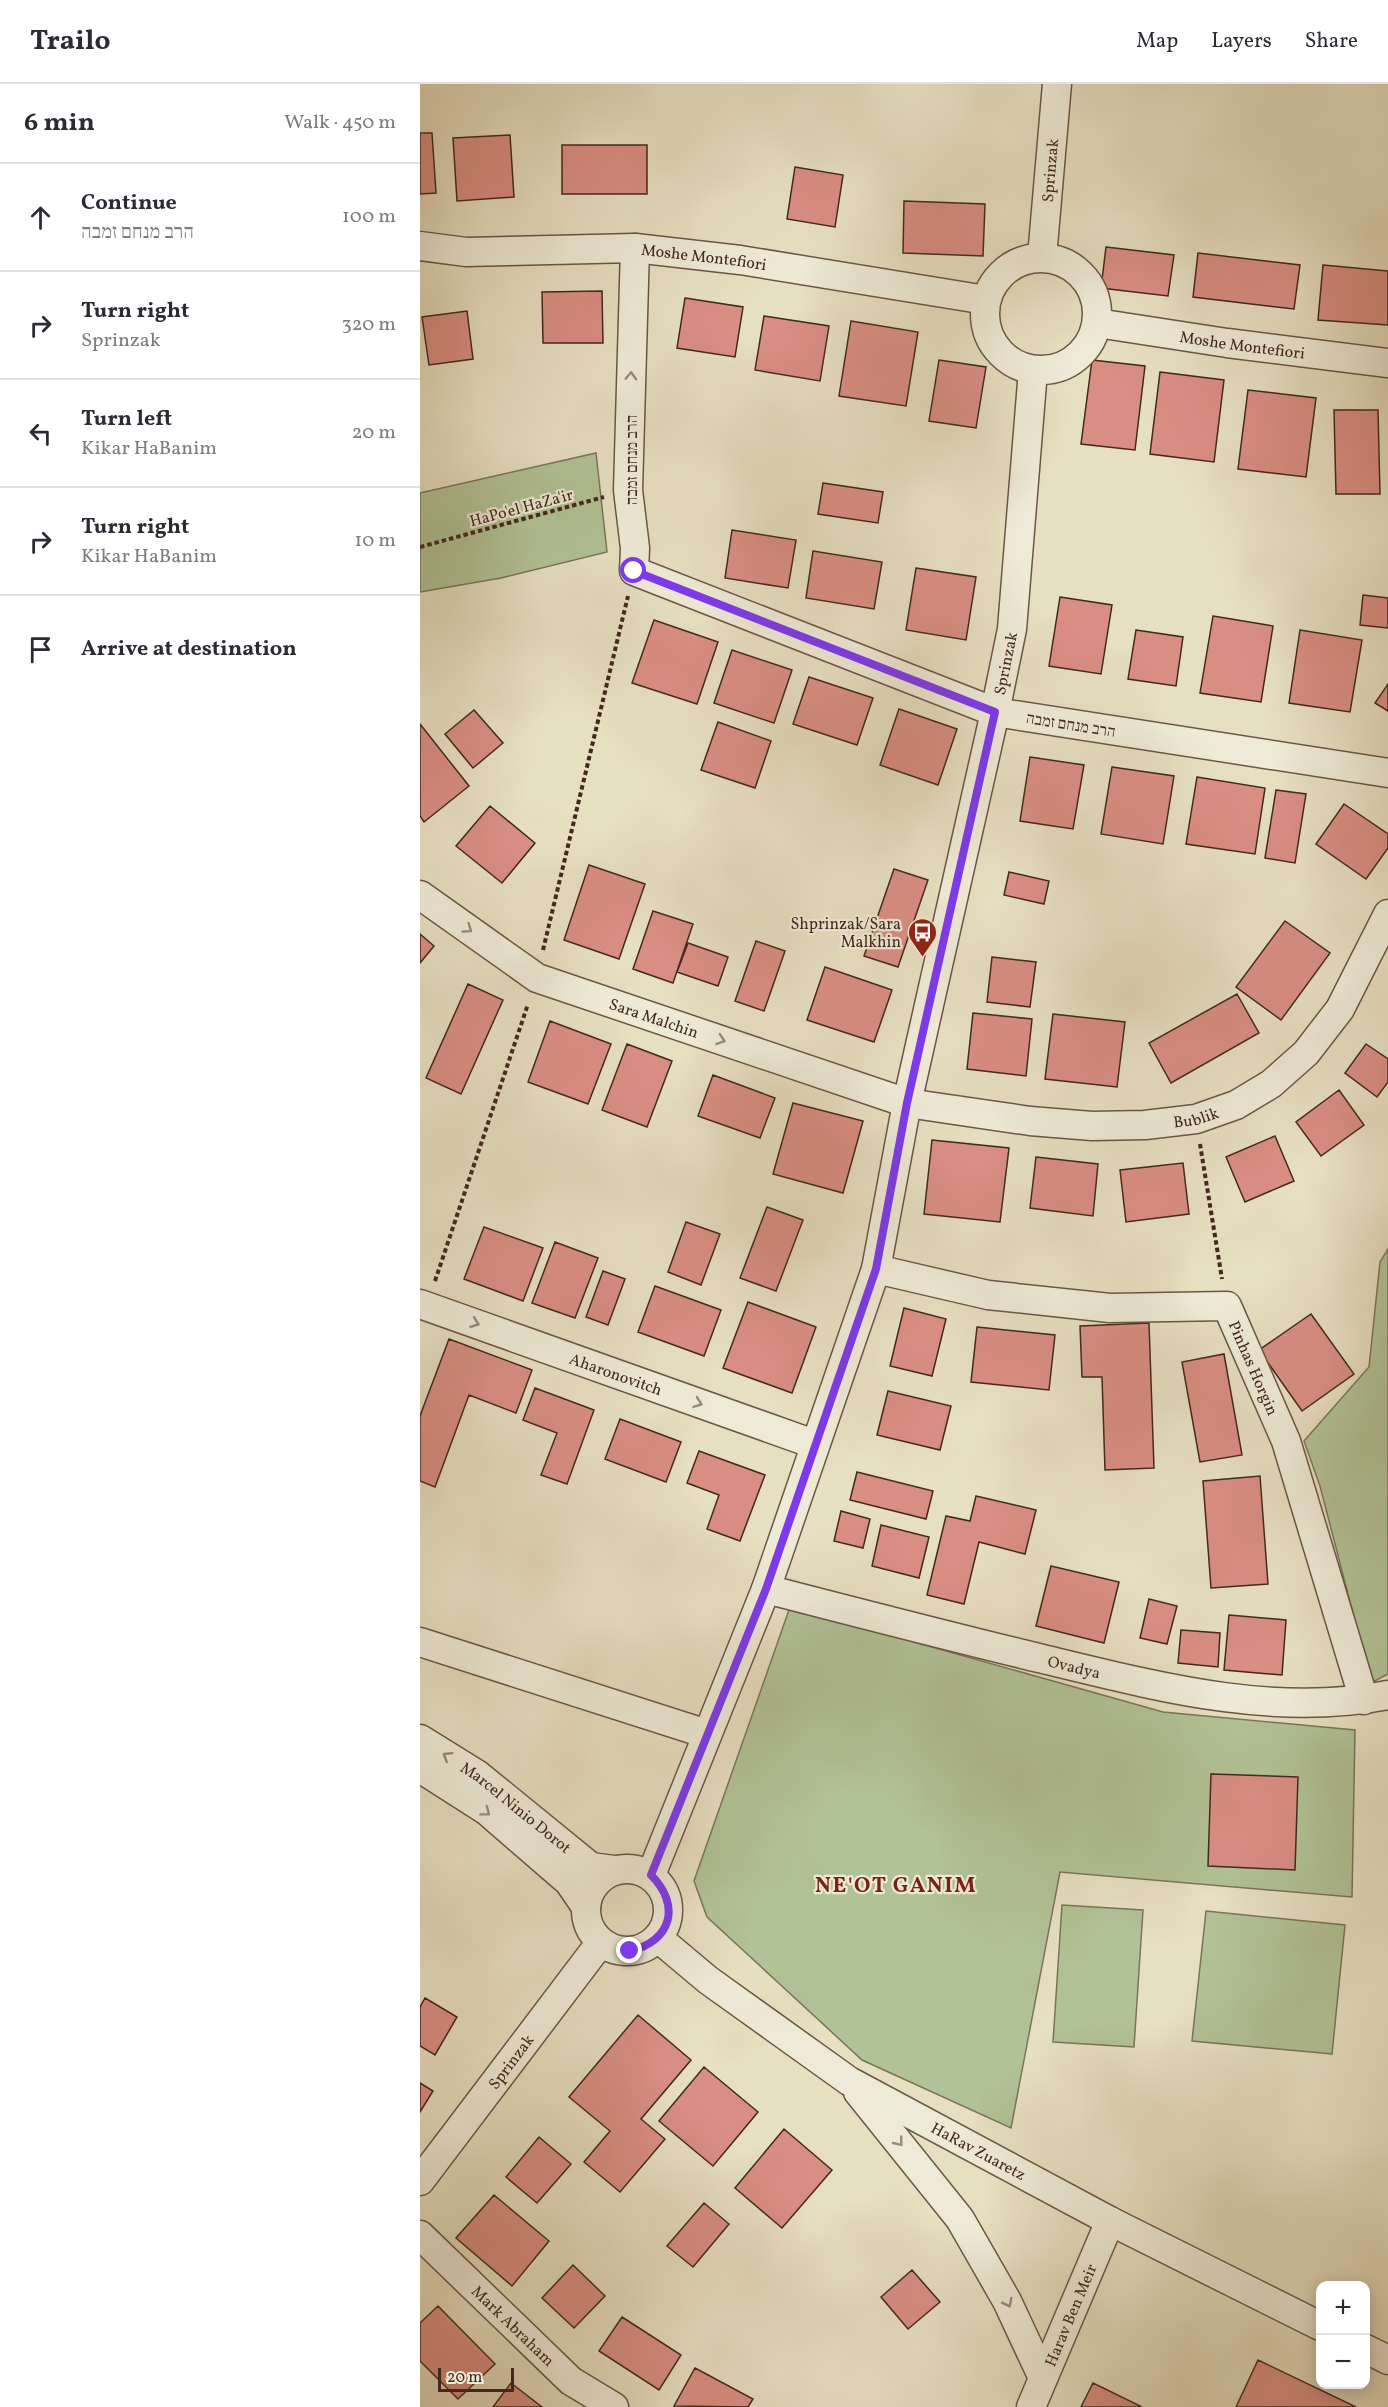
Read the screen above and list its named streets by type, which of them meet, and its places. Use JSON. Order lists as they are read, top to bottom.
{
  "streets": {
    "street": [
      "Sprinzak",
      "Moshe Montefiori",
      "הרב מנחם זמבה",
      "Sara Malchin",
      "Bublik",
      "Pinhas Horgin",
      "Aharonovitch",
      "Ovadya",
      "Marcel Ninio Dorot",
      "HaRav Zuaretz",
      "Harav Ben Meir",
      "Mark Abraham"
    ],
    "path": ["HaPo'el HaZa'ir"]
  },
  "crossings": [
    ["Sprinzak", "Moshe Montefiori"],
    ["Sprinzak", "הרב מנחם זמבה"],
    ["Sprinzak", "Sara Malchin"],
    ["Sprinzak", "Bublik"],
    ["Sprinzak", "Pinhas Horgin"],
    ["Sprinzak", "Aharonovitch"],
    ["Sprinzak", "Ovadya"],
    ["Sprinzak", "Marcel Ninio Dorot"],
    ["Sprinzak", "HaRav Zuaretz"],
    ["Moshe Montefiori", "הרב מנחם זמבה"],
    ["הרב מנחם זמבה", "HaPo'el HaZa'ir"],
    ["Sara Malchin", "Bublik"],
    ["Pinhas Horgin", "Ovadya"],
    ["Marcel Ninio Dorot", "HaRav Zuaretz"],
    ["HaRav Zuaretz", "Harav Ben Meir"]
  ],
  "one_way": ["Sara Malchin", "Aharonovitch"],
  "districts": ["NE'OT GANIM"],
  "places": {
    "bus stop": ["Shprinzak/Sara Malkhin"]
  },
  "scale_bar": "20 m",
  "page": {
    "header": "Trailo",
    "nav": ["Map", "Layers", "Share"],
    "heading": ["6 min", "Walk · 450 m"],
    "list": [
      ["Continue", "הרב מנחם זמבה", "100 m"],
      ["Turn right", "Sprinzak", "320 m"],
      ["Turn left", "Kikar HaBanim", "20 m"],
      ["Turn right", "Kikar HaBanim", "10 m"],
      "Arrive at destination"
    ],
    "map_buttons": ["+", "−"],
    "scale": "20 m"
  }
}
